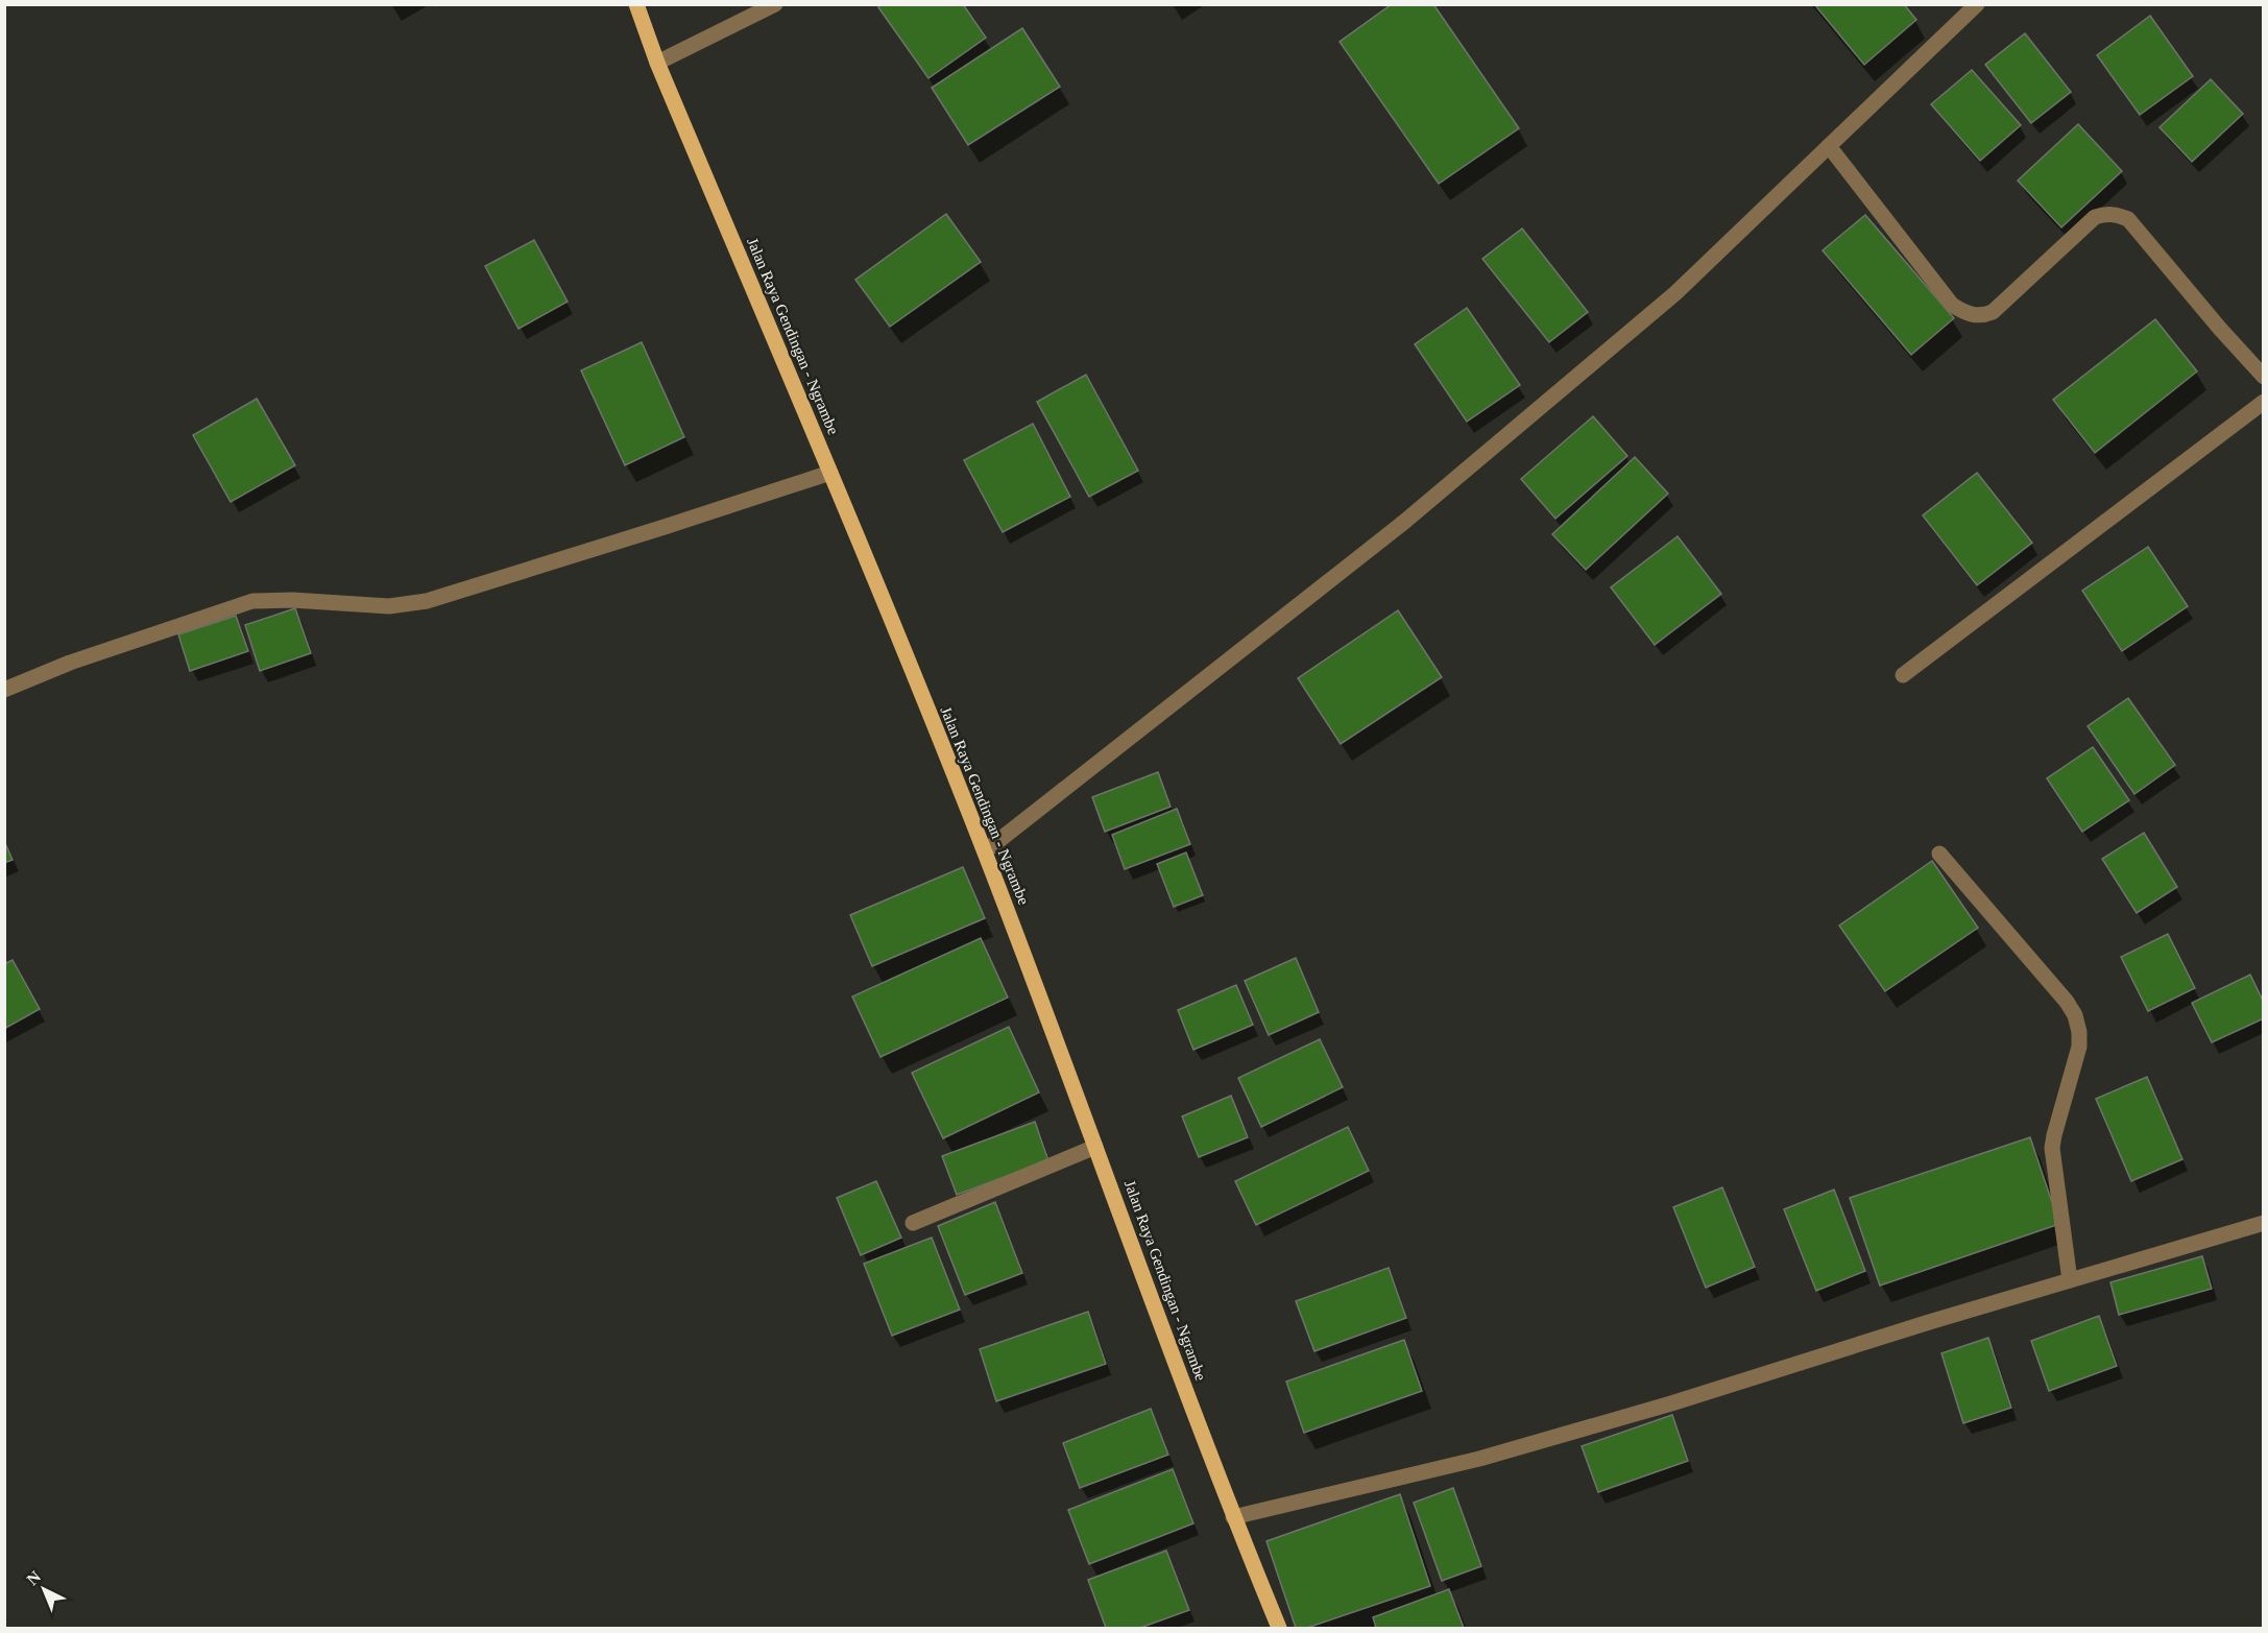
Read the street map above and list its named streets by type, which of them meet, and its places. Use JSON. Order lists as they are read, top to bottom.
{
  "streets": {
    "main road": ["Jalan Raya Gendingan - Ngrambe"]
  },
  "north": "top left"
}
